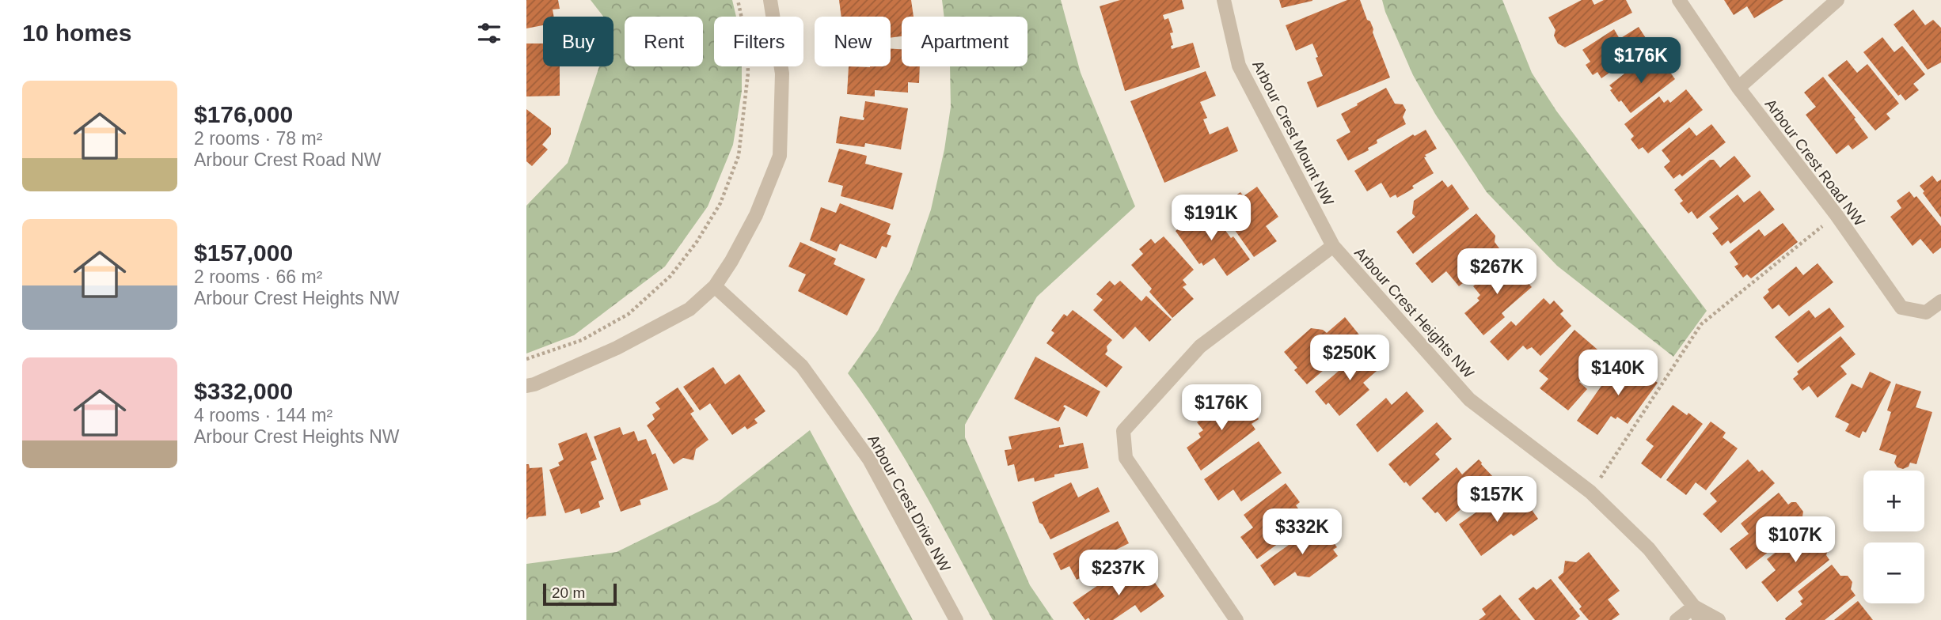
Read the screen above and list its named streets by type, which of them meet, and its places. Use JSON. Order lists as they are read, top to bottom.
{
  "streets": {
    "street": [
      "Arbour Crest Mount NW",
      "Arbour Crest Road NW",
      "Arbour Crest Heights NW",
      "Arbour Crest Drive NW"
    ]
  },
  "crossings": [
    ["Arbour Crest Mount NW", "Arbour Crest Heights NW"]
  ],
  "scale_bar": "20 m",
  "page": {
    "heading": "10 homes",
    "chip": [
      "Buy",
      "Rent",
      "Filters",
      "New",
      "Apartment"
    ],
    "price": [
      "$176K",
      "$191K",
      "$267K",
      "$250K",
      "$140K",
      "$176K",
      "$157K",
      "$332K",
      "$107K",
      "$237K"
    ],
    "list": [
      {
        "name": "$176,000",
        "note": "2 rooms · 78 m² · Arbour Crest Road NW"
      },
      {
        "name": "$157,000",
        "note": "2 rooms · 66 m² · Arbour Crest Heights NW"
      },
      {
        "name": "$332,000",
        "note": "4 rooms · 144 m² · Arbour Crest Heights NW"
      }
    ],
    "map_buttons": ["+", "−"],
    "scale": "20 m"
  }
}
